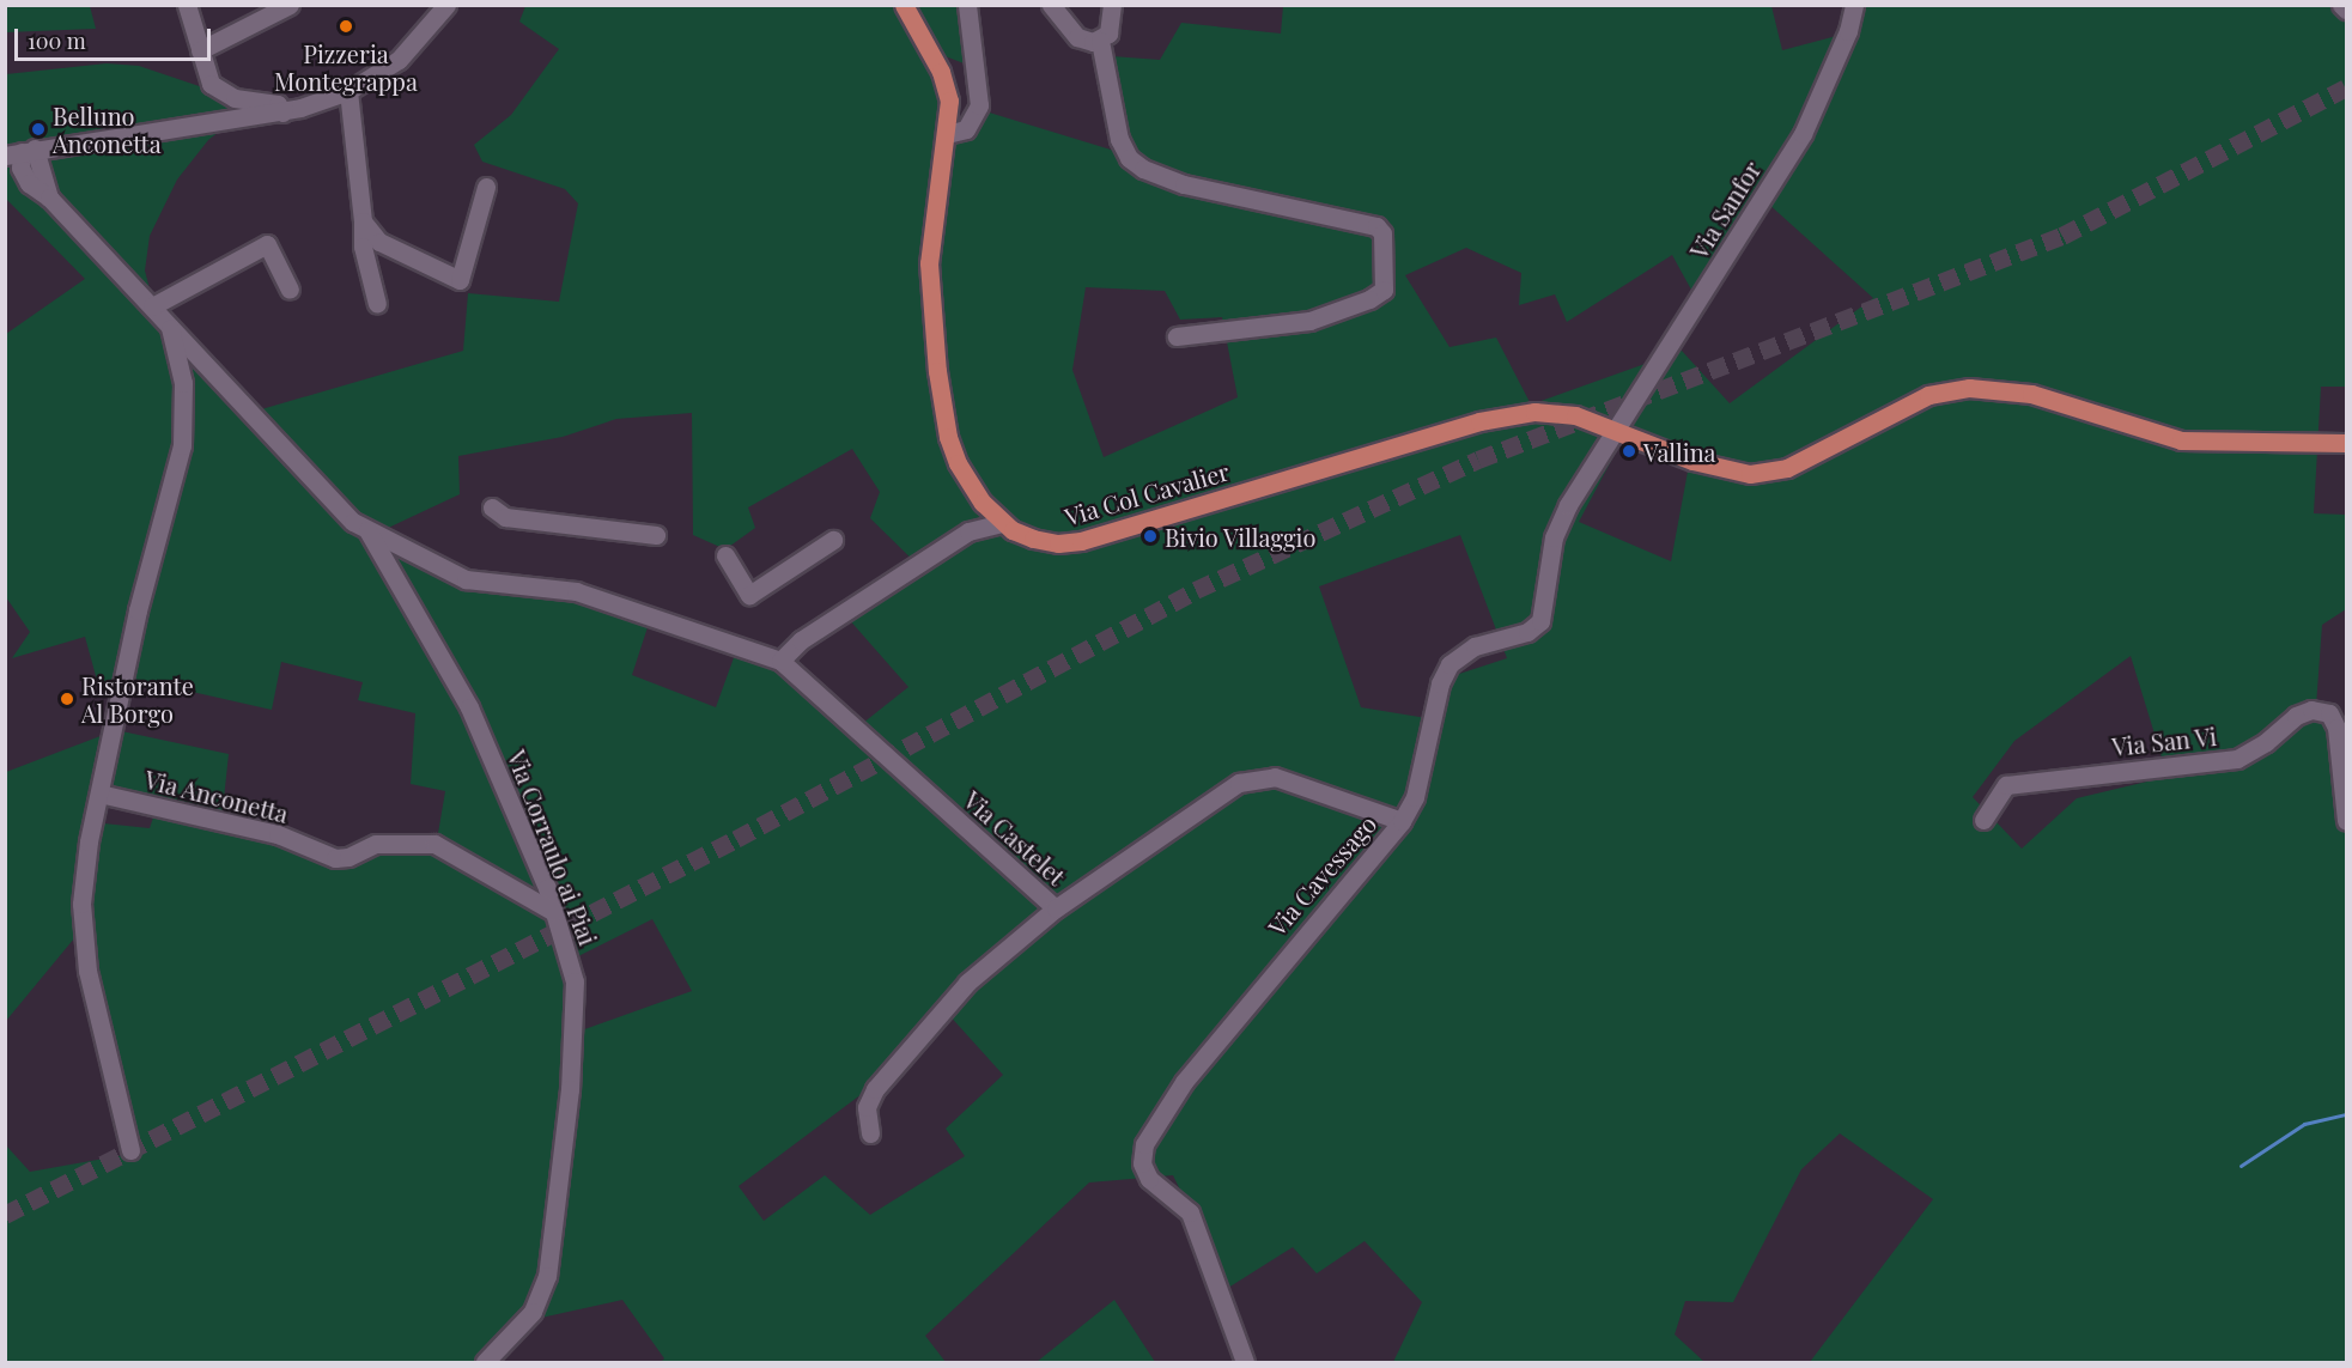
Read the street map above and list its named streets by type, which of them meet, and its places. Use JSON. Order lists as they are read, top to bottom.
{
  "streets": {
    "main road": ["Via Col Cavalier"],
    "street": [
      "Via Sanfor",
      "Via San Vi",
      "Via Anconetta",
      "Via Castelet",
      "Via Corraulo ai Piai",
      "Via Cavessago"
    ]
  },
  "crossings": [
    ["Via Sanfor", "Via Col Cavalier"],
    ["Via Sanfor", "Via Cavessago"],
    ["Via Col Cavalier", "Via Cavessago"],
    ["Via Anconetta", "Via Corraulo ai Piai"],
    ["Via Castelet", "Via Corraulo ai Piai"]
  ],
  "places": [
    "Pizzeria Montegrappa",
    "Belluno Anconetta",
    "Vallina",
    "Bivio Villaggio",
    "Ristorante Al Borgo"
  ],
  "scale_bar": "100 m"
}
